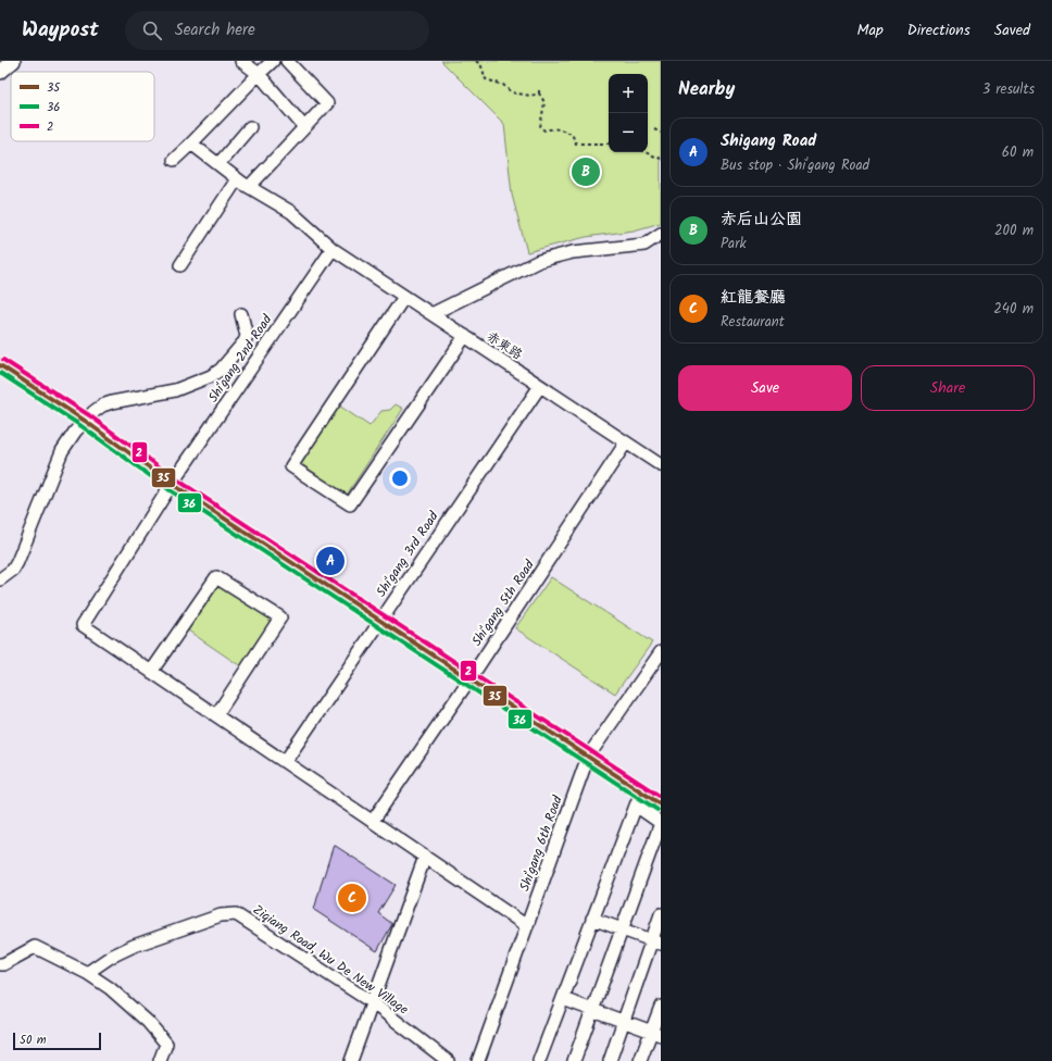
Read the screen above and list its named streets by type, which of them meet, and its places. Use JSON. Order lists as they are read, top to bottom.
{
  "streets": {
    "street": [
      "赤東路",
      "Shi'gang 2nd Road",
      "Shi'gang 3rd Road",
      "Shi'gang 5th Road",
      "Shi'gang 6th Road",
      "Ziqiang Road, Wu De New Village"
    ]
  },
  "crossings": [
    ["赤東路", "Shi'gang 2nd Road"],
    ["赤東路", "Shi'gang 3rd Road"],
    ["赤東路", "Shi'gang 5th Road"]
  ],
  "lines": ["transit line 2", "transit line 35", "transit line 36"],
  "legend": ["35", "36", "2"],
  "scale_bar": "50 m",
  "page": {
    "header": "Waypost",
    "search": "Search here",
    "nav": ["Map", "Directions", "Saved"],
    "heading": ["Nearby", "3 results"],
    "map_buttons": ["+", "−"],
    "list": [
      {
        "mark": "A",
        "name": "Shigang Road",
        "note": "Bus stop · Shi'gang Road",
        "value": "60 m"
      },
      {
        "mark": "B",
        "name": "赤后山公園",
        "note": "Park",
        "value": "200 m"
      },
      {
        "mark": "C",
        "name": "紅龍餐廳",
        "note": "Restaurant",
        "value": "240 m"
      }
    ],
    "pins": ["B", "A", "C"],
    "buttons": ["Save", "Share"],
    "scale": "50 m"
  }
}
